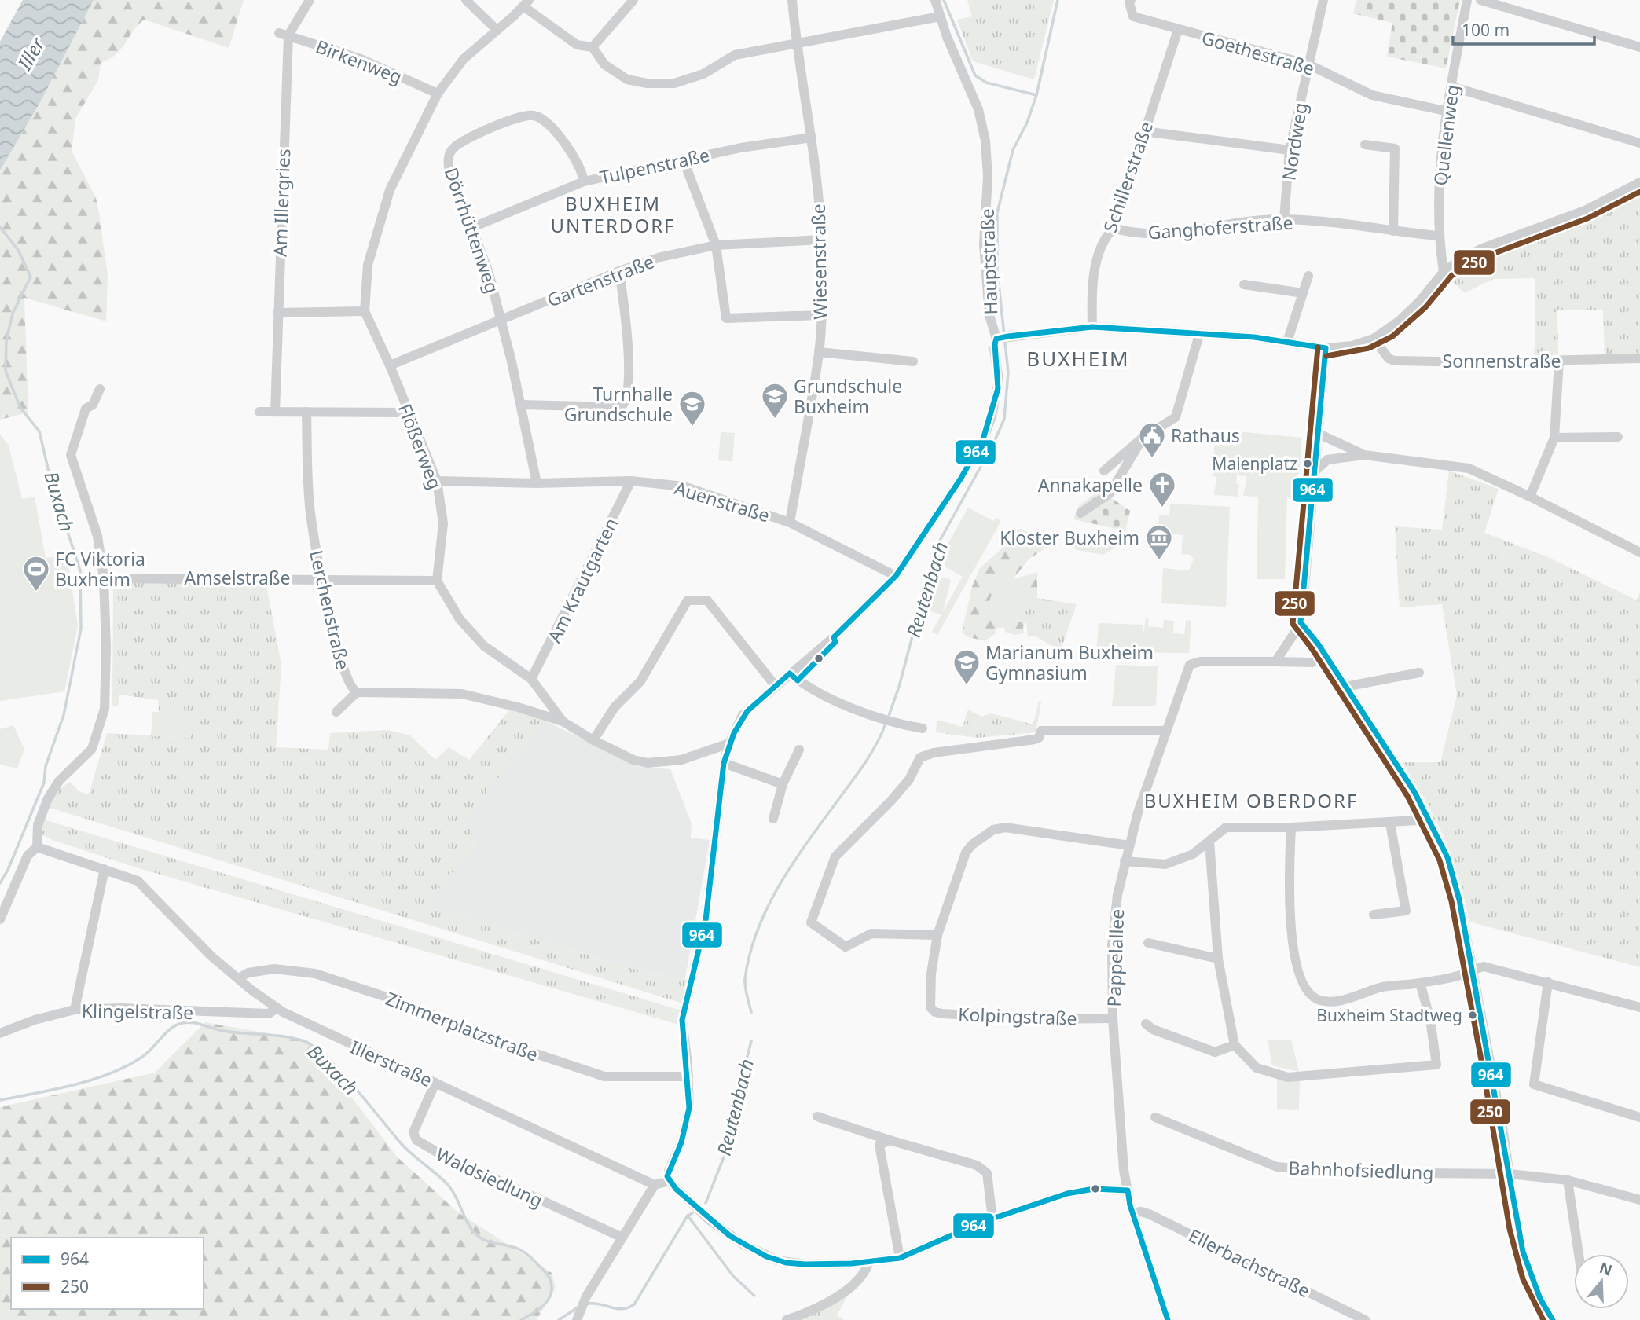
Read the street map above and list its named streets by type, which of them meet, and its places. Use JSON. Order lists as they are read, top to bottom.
{
  "streets": {
    "street": [
      "Goethestraße",
      "Birkenweg",
      "Quellenweg",
      "Nordweg",
      "Tulpenstraße",
      "Schillerstraße",
      "Am Illergries",
      "Ganghoferstraße",
      "Dörrhüttenweg",
      "Wiesenstraße",
      "Hauptstraße",
      "Gartenstraße",
      "Sonnenstraße",
      "Flößerweg",
      "Auenstraße",
      "Amselstraße",
      "Am Krautgarten",
      "Lerchenstraße",
      "Pappelallee",
      "Klingelstraße",
      "Kolpingstraße",
      "Zimmerplatzstraße",
      "Illerstraße",
      "Bahnhofsiedlung",
      "Waldsiedlung",
      "Ellerbachstraße"
    ]
  },
  "crossings": [
    ["Goethestraße", "Quellenweg"],
    ["Goethestraße", "Nordweg"],
    ["Goethestraße", "Schillerstraße"],
    ["Birkenweg", "Am Illergries"],
    ["Birkenweg", "Flößerweg"],
    ["Quellenweg", "Ganghoferstraße"],
    ["Nordweg", "Ganghoferstraße"],
    ["Tulpenstraße", "Dörrhüttenweg"],
    ["Tulpenstraße", "Wiesenstraße"],
    ["Schillerstraße", "Ganghoferstraße"],
    ["Dörrhüttenweg", "Gartenstraße"],
    ["Dörrhüttenweg", "Auenstraße"],
    ["Wiesenstraße", "Gartenstraße"],
    ["Wiesenstraße", "Auenstraße"],
    ["Hauptstraße", "Auenstraße"],
    ["Hauptstraße", "Zimmerplatzstraße"],
    ["Gartenstraße", "Flößerweg"],
    ["Flößerweg", "Auenstraße"],
    ["Flößerweg", "Amselstraße"],
    ["Auenstraße", "Am Krautgarten"],
    ["Amselstraße", "Lerchenstraße"],
    ["Pappelallee", "Kolpingstraße"],
    ["Pappelallee", "Ellerbachstraße"],
    ["Klingelstraße", "Illerstraße"],
    ["Zimmerplatzstraße", "Illerstraße"],
    ["Illerstraße", "Waldsiedlung"]
  ],
  "districts": ["BUXHEIM UNTERDORF", "BUXHEIM", "BUXHEIM OBERDORF"],
  "water": ["Iller", "Buxach", "Reutenbach"],
  "places": {
    "school or university": ["Grundschule Buxheim", "Turnhalle Grundschule", "Marianum Buxheim Gymnasium"],
    "public building": ["Rathaus"],
    "other": ["Maienplatz", "Buxheim Stadtweg"],
    "church": ["Annakapelle"],
    "museum": ["Kloster Buxheim"],
    "sports": ["FC Viktoria Buxheim"]
  },
  "lines": ["transit line 250", "transit line 964"],
  "legend": ["964", "250"],
  "scale_bar": "100 m",
  "north": "top"
}
